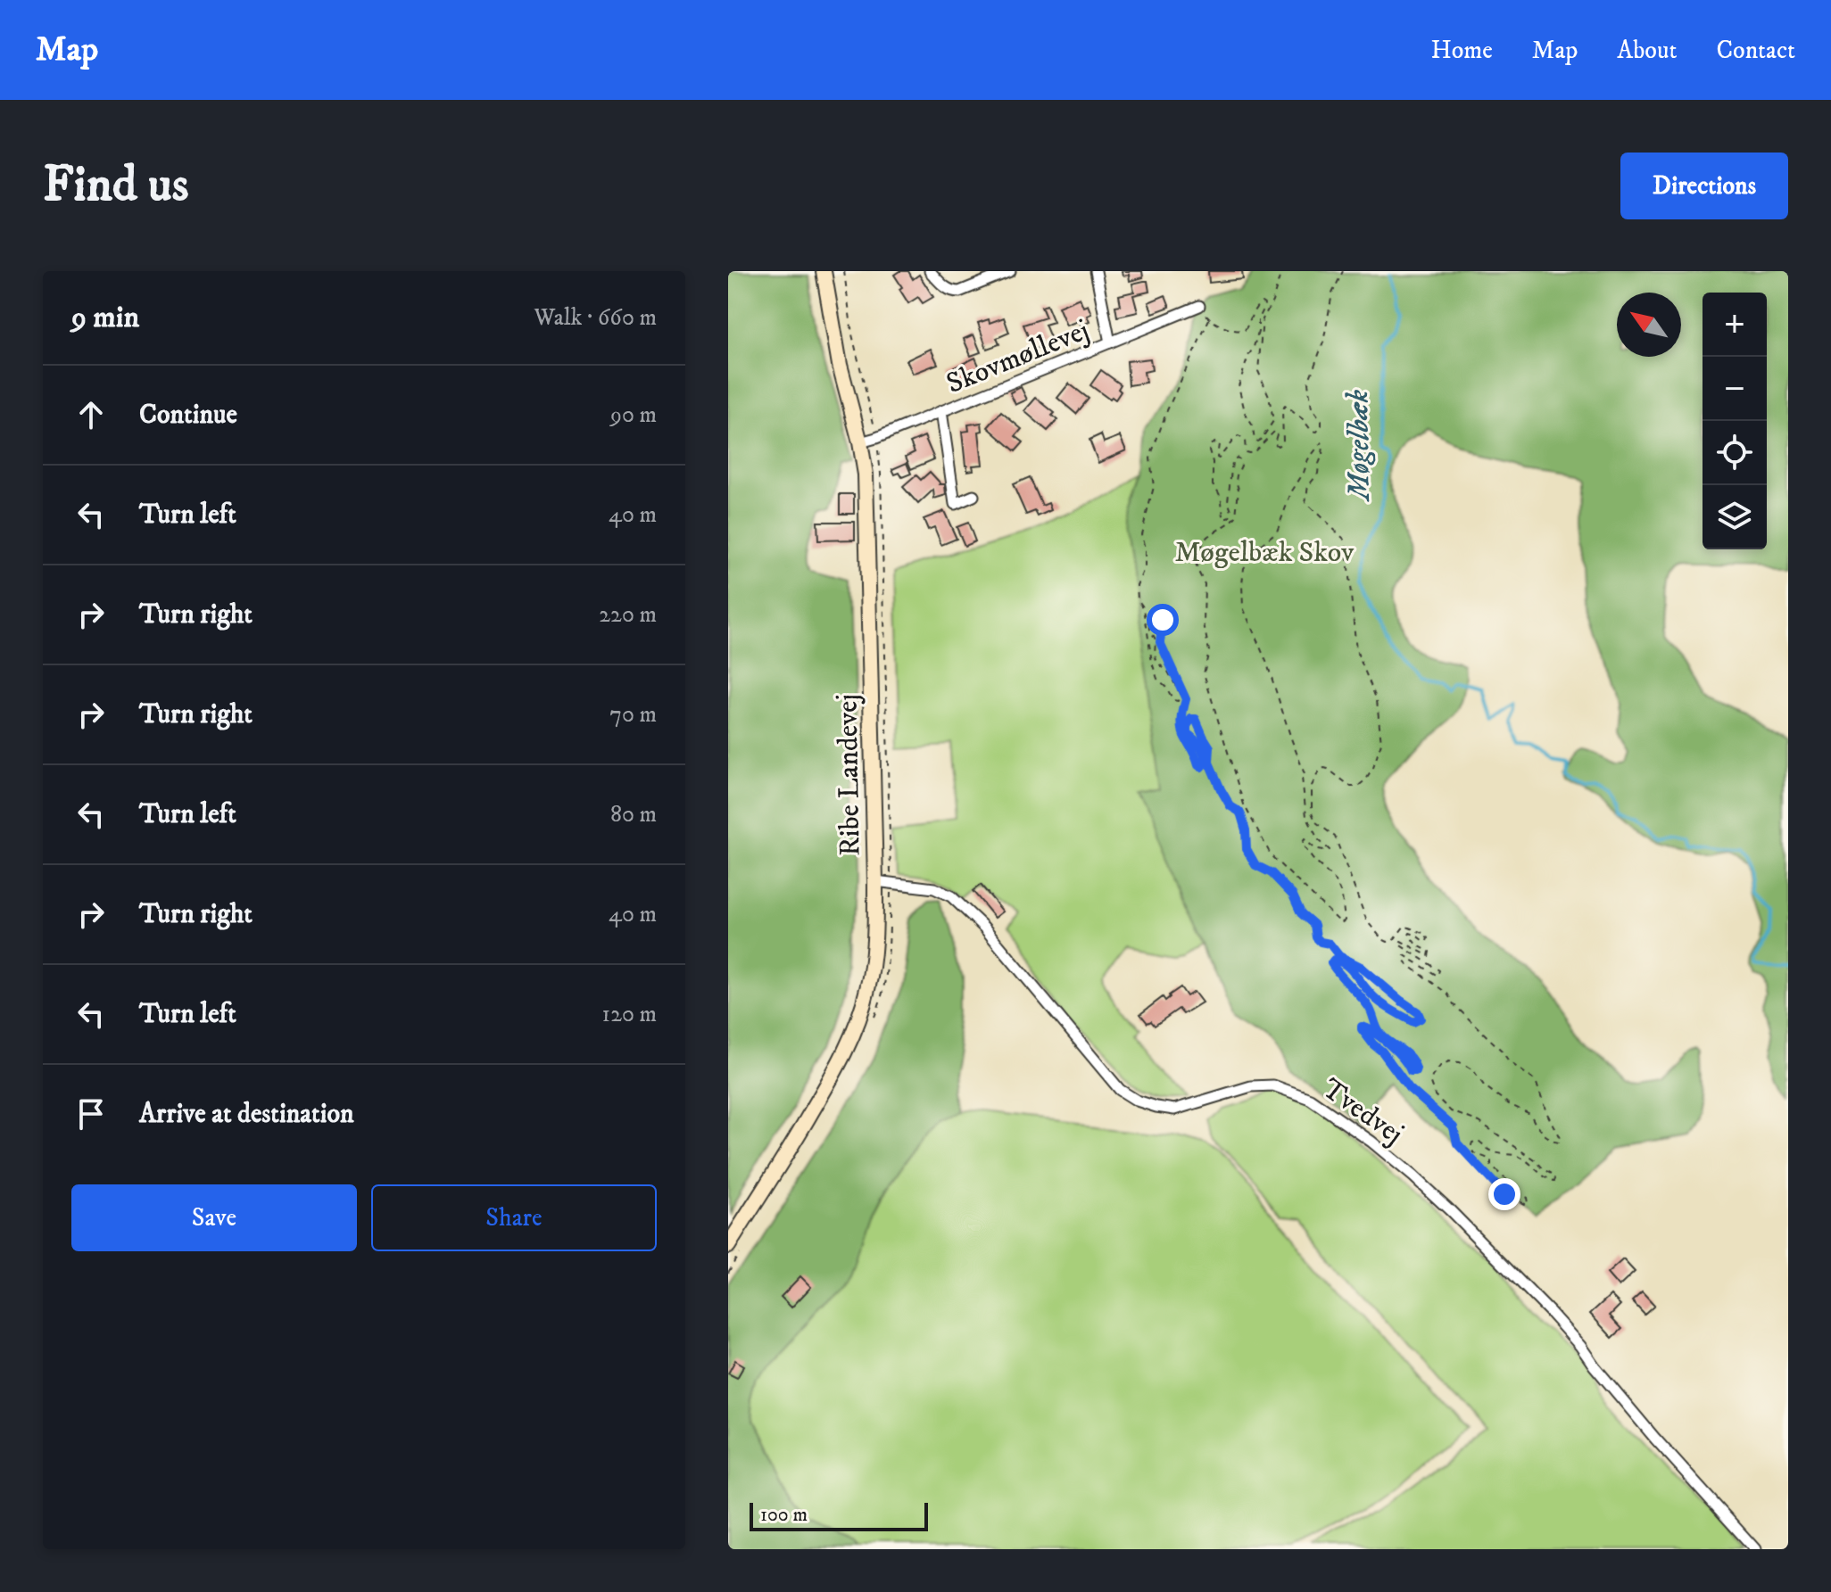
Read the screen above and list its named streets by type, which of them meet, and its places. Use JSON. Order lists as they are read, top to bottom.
{
  "streets": {
    "main road": ["Ribe Landevej"],
    "street": ["Skovmøllevej", "Tvedvej"]
  },
  "crossings": [
    ["Skovmøllevej", "Ribe Landevej"],
    ["Ribe Landevej", "Tvedvej"]
  ],
  "water": ["Møgelbæk"],
  "parks": ["Møgelbæk Skov"],
  "scale_bar": "100 m",
  "north": "top left",
  "page": {
    "header": "Map",
    "nav": [
      "Home",
      "Map",
      "About",
      "Contact"
    ],
    "buttons": [
      "Directions",
      ["Save", "Share"]
    ],
    "title": "Find us",
    "heading": ["9 min", "Walk · 660 m"],
    "map_buttons": ["+", "−"],
    "list": [
      ["Continue", "90 m"],
      ["Turn left", "40 m"],
      ["Turn right", "220 m"],
      ["Turn right", "70 m"],
      ["Turn left", "80 m"],
      ["Turn right", "40 m"],
      ["Turn left", "120 m"],
      "Arrive at destination"
    ],
    "scale": "100 m"
  }
}
